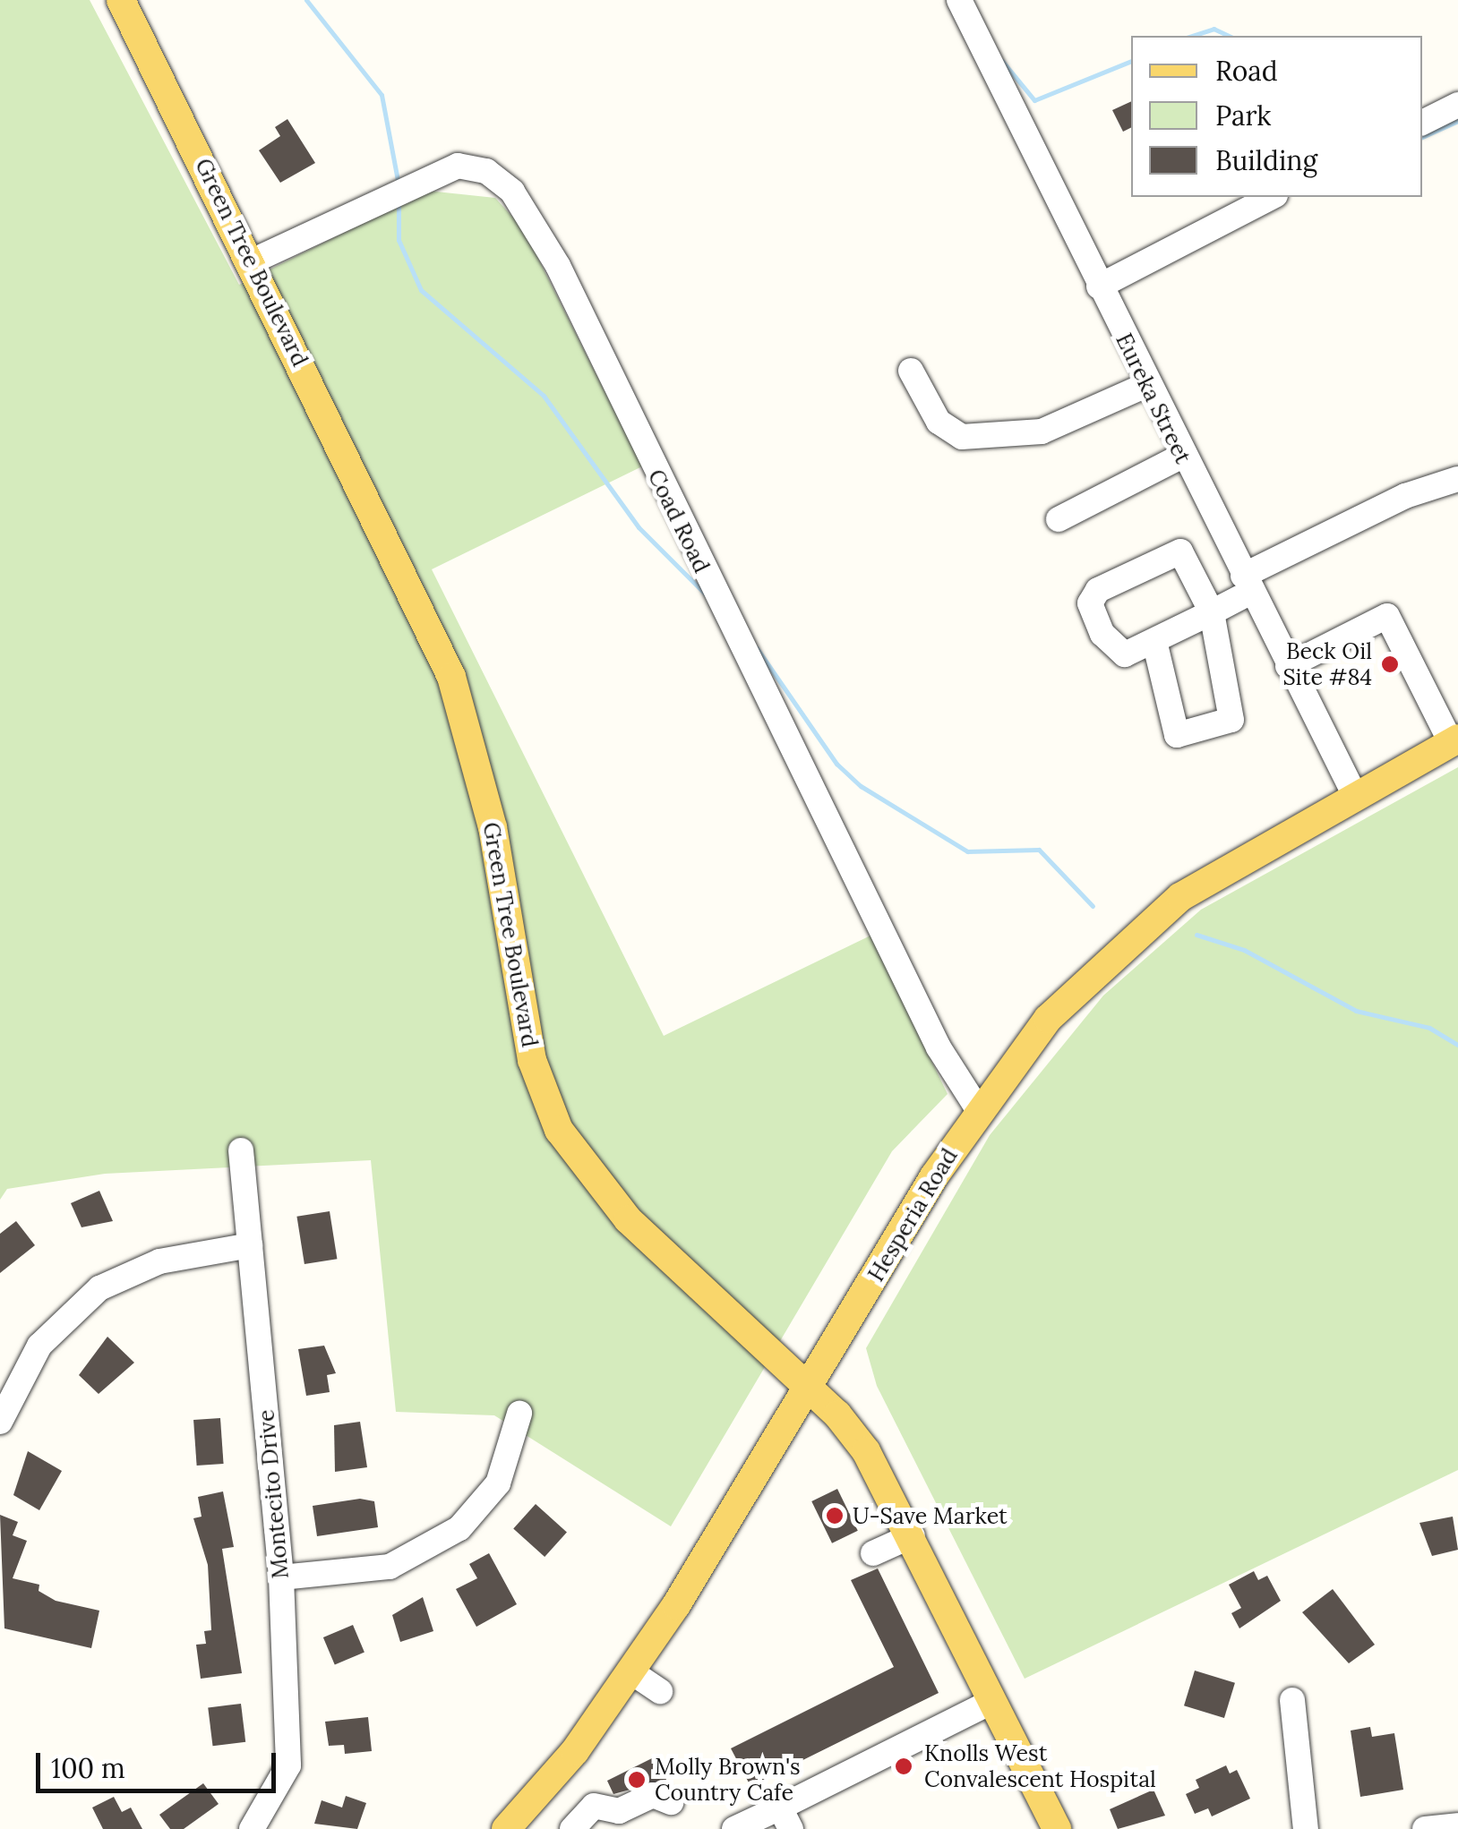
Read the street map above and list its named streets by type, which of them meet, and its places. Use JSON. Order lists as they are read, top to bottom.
{
  "streets": {
    "main road": ["Green Tree Boulevard", "Hesperia Road"],
    "street": ["Eureka Street", "Coad Road", "Montecito Drive"]
  },
  "crossings": [
    ["Green Tree Boulevard", "Coad Road"],
    ["Green Tree Boulevard", "Hesperia Road"],
    ["Eureka Street", "Hesperia Road"],
    ["Coad Road", "Hesperia Road"]
  ],
  "places": [
    "Beck Oil Site #84",
    "U-Save Market",
    "Knolls West Convalescent Hospital",
    "Molly Brown's Country Cafe"
  ],
  "legend": ["Road", "Park", "Building"],
  "scale_bar": "100 m"
}
